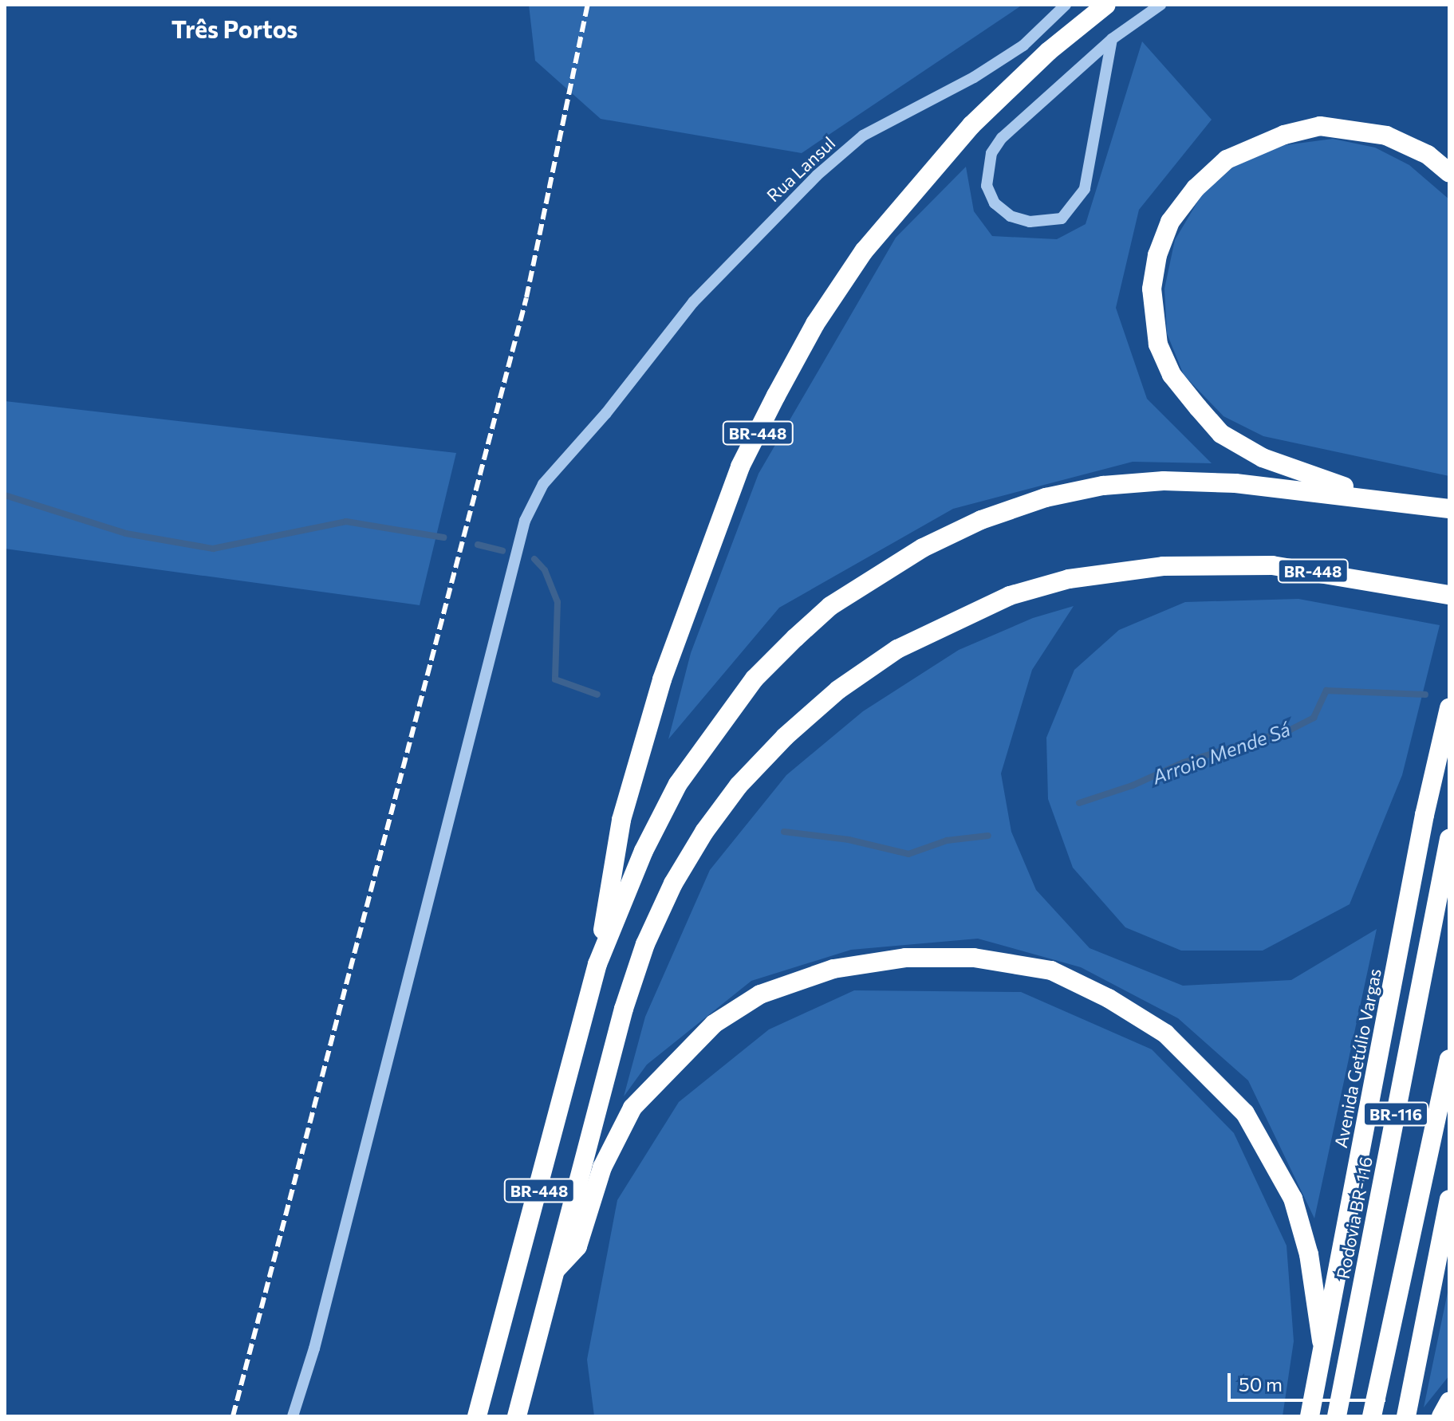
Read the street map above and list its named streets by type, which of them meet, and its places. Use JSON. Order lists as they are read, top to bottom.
{
  "streets": {
    "highway": [
      "BR-448",
      "Avenida Getúlio Vargas",
      "BR-116",
      "Rodovia BR-116"
    ],
    "street": ["Rua Lansul"]
  },
  "districts": ["Três Portos"],
  "water": ["Arroio Mende Sá"],
  "scale_bar": "50 m"
}
